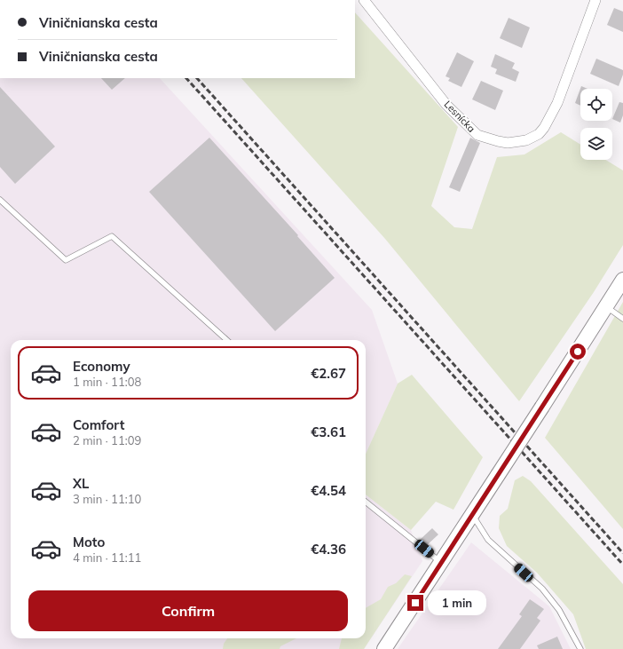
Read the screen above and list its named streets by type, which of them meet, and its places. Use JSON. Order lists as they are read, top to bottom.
{
  "streets": {
    "street": ["Lesnícka"]
  },
  "page": {
    "banner": ["Viničnianska cesta", "Viničnianska cesta"],
    "list": [
      {
        "name": "Economy",
        "note": "1 min · 11:08",
        "value": "€2.67"
      },
      {
        "name": "Comfort",
        "note": "2 min · 11:09",
        "value": "€3.61"
      },
      {
        "name": "XL",
        "note": "3 min · 11:10",
        "value": "€4.54"
      },
      {
        "name": "Moto",
        "note": "4 min · 11:11",
        "value": "€4.36"
      }
    ],
    "buttons": "Confirm",
    "bubble": "1 min"
  }
}
